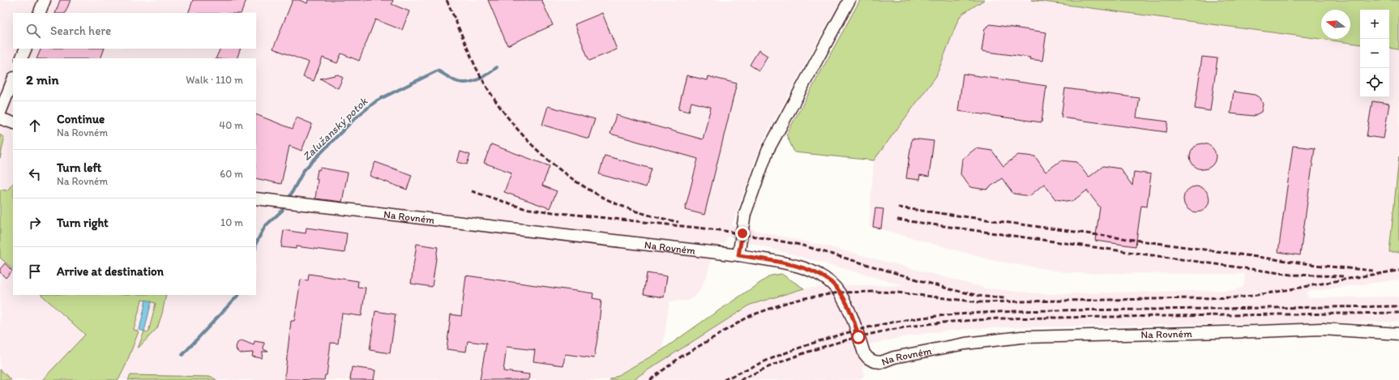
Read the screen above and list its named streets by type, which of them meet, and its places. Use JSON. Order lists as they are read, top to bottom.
{
  "streets": {
    "street": ["Na Rovném"]
  },
  "water": ["Zalužanský potok"],
  "north": "left",
  "page": {
    "map_buttons": ["+", "−"],
    "search": "Search here",
    "heading": ["2 min", "Walk · 110 m"],
    "list": [
      ["Continue", "Na Rovném", "40 m"],
      ["Turn left", "Na Rovném", "60 m"],
      ["Turn right", "10 m"],
      "Arrive at destination"
    ]
  }
}
